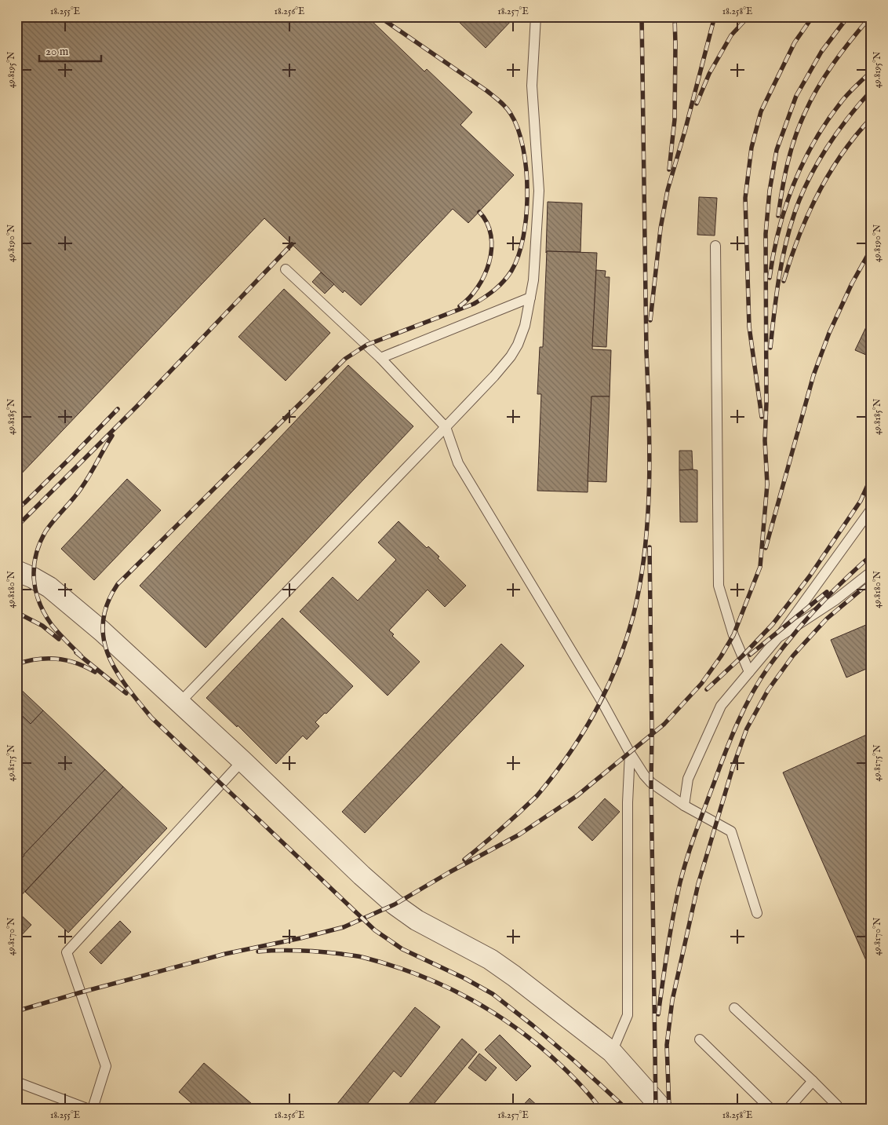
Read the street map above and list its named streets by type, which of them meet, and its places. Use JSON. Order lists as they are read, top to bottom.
{
  "scale_bar": "20 m",
  "coordinates": [
    "18.255°E",
    "18.256°E",
    "18.257°E",
    "18.258°E",
    "49.8195°N",
    "49.8190°N",
    "49.8185°N",
    "49.8180°N",
    "49.8175°N",
    "49.8170°N"
  ]
}
